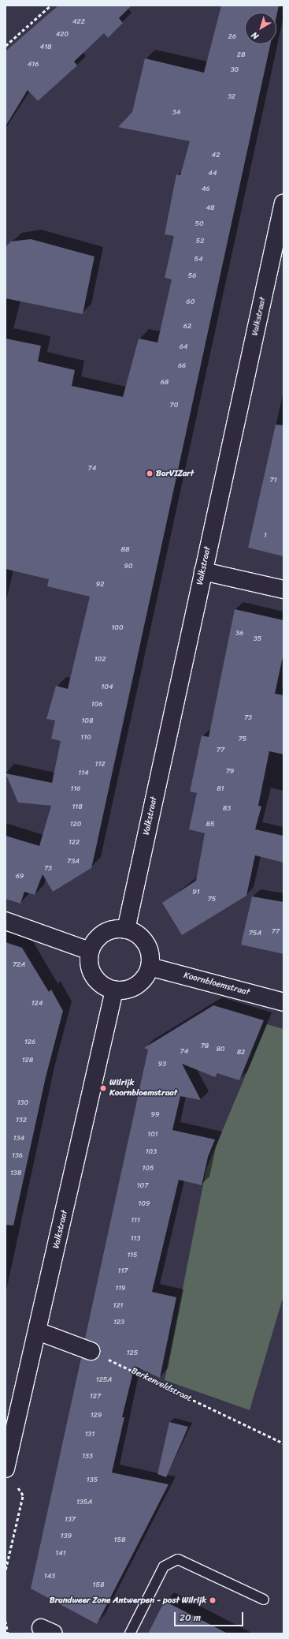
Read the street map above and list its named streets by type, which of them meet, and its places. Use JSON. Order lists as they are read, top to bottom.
{
  "streets": {
    "street": ["Valkstraat", "Koornbloemstraat"],
    "path": ["Berkenveldstraat"]
  },
  "crossings": [
    ["Valkstraat", "Koornbloemstraat"]
  ],
  "places": ["BarVIZart", "Wilrijk Koornbloemstraat", "Brandweer Zone Antwerpen - post Wilrijk"],
  "house_numbers": [
    "422",
    "420",
    "26",
    "418",
    "28",
    "416",
    "30",
    "32",
    "34",
    "42",
    "44",
    "46",
    "48",
    "50",
    "52",
    "54",
    "56",
    "60",
    "62",
    "64",
    "66",
    "68",
    "70",
    "74",
    "71",
    "1",
    "88",
    "90",
    "92",
    "100",
    "36",
    "35",
    "102",
    "104",
    "106",
    "73",
    "108",
    "110",
    "75",
    "77",
    "112",
    "79",
    "114",
    "116",
    "81",
    "118",
    "83",
    "120",
    "85",
    "122",
    "73A",
    "73",
    "69",
    "91",
    "75",
    "77",
    "75A",
    "72A",
    "124",
    "126",
    "78",
    "80",
    "74",
    "82",
    "128",
    "93",
    "130",
    "99",
    "132",
    "101",
    "134",
    "103",
    "136",
    "105",
    "138",
    "107",
    "109",
    "111",
    "113",
    "115",
    "117",
    "119",
    "121",
    "123",
    "125",
    "125A",
    "127",
    "129",
    "131",
    "133",
    "135",
    "135A",
    "137",
    "139",
    "158",
    "141",
    "143",
    "158"
  ],
  "scale_bar": "20 m",
  "north": "bottom left"
}
